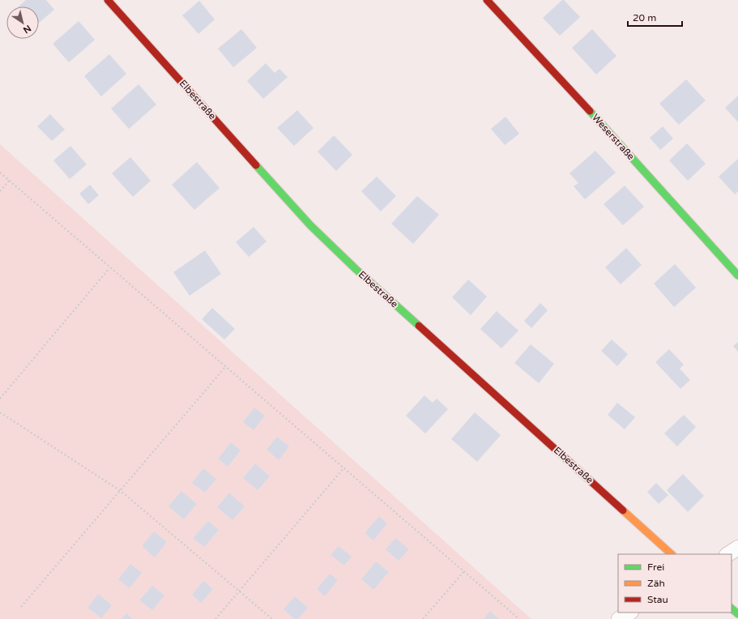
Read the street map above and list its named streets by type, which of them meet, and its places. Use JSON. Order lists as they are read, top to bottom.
{
  "streets": {
    "street": ["Elbestraße", "Weserstraße"]
  },
  "legend": ["Frei", "Zäh", "Stau"],
  "scale_bar": "20 m",
  "north": "bottom right"
}
